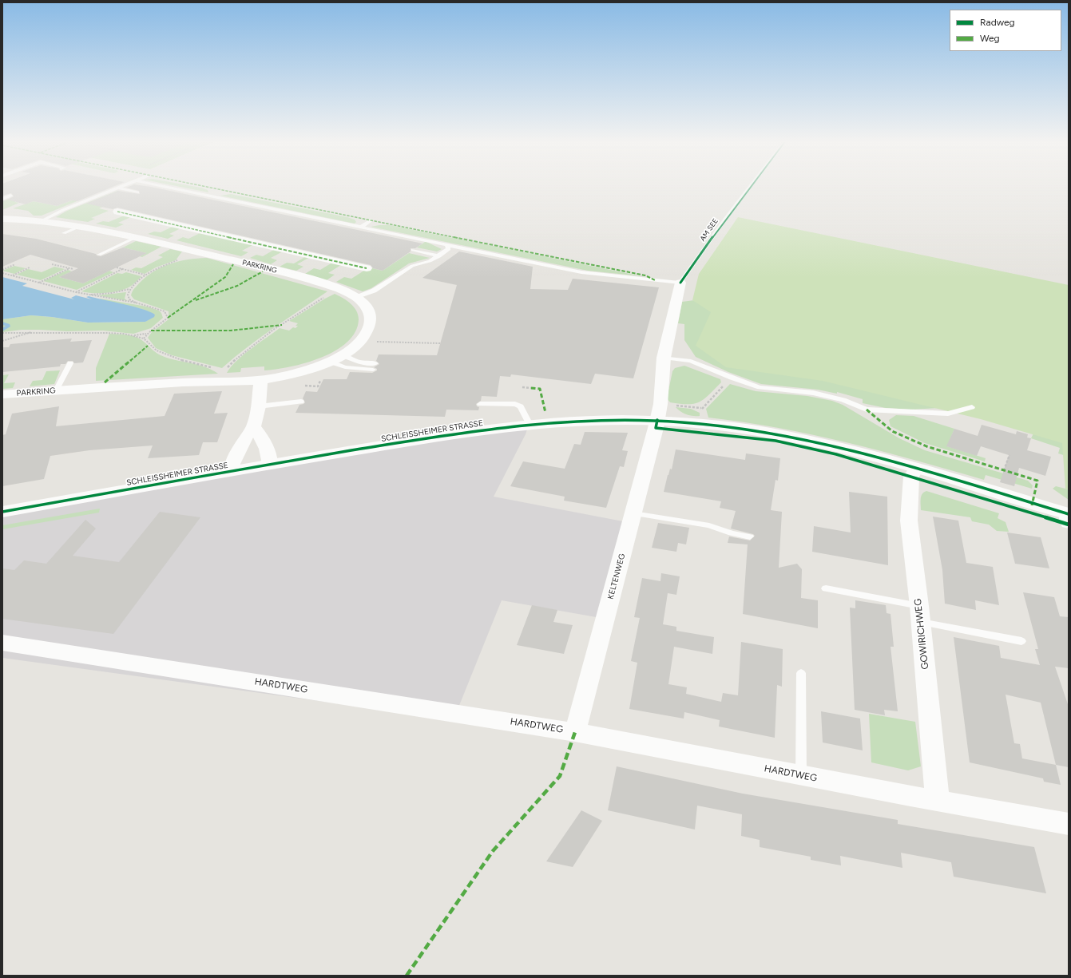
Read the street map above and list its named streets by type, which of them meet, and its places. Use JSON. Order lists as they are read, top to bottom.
{
  "streets": {
    "street": [
      "AM SEE",
      "PARKRING",
      "SCHLEISSHEIMER STRASSE",
      "KELTENWEG",
      "GOWIRICHWEG",
      "HARDTWEG"
    ]
  },
  "crossings": [
    ["AM SEE", "SCHLEISSHEIMER STRASSE"],
    ["AM SEE", "KELTENWEG"],
    ["SCHLEISSHEIMER STRASSE", "KELTENWEG"],
    ["SCHLEISSHEIMER STRASSE", "GOWIRICHWEG"],
    ["KELTENWEG", "HARDTWEG"],
    ["GOWIRICHWEG", "HARDTWEG"]
  ],
  "legend": ["Radweg", "Weg"]
}
